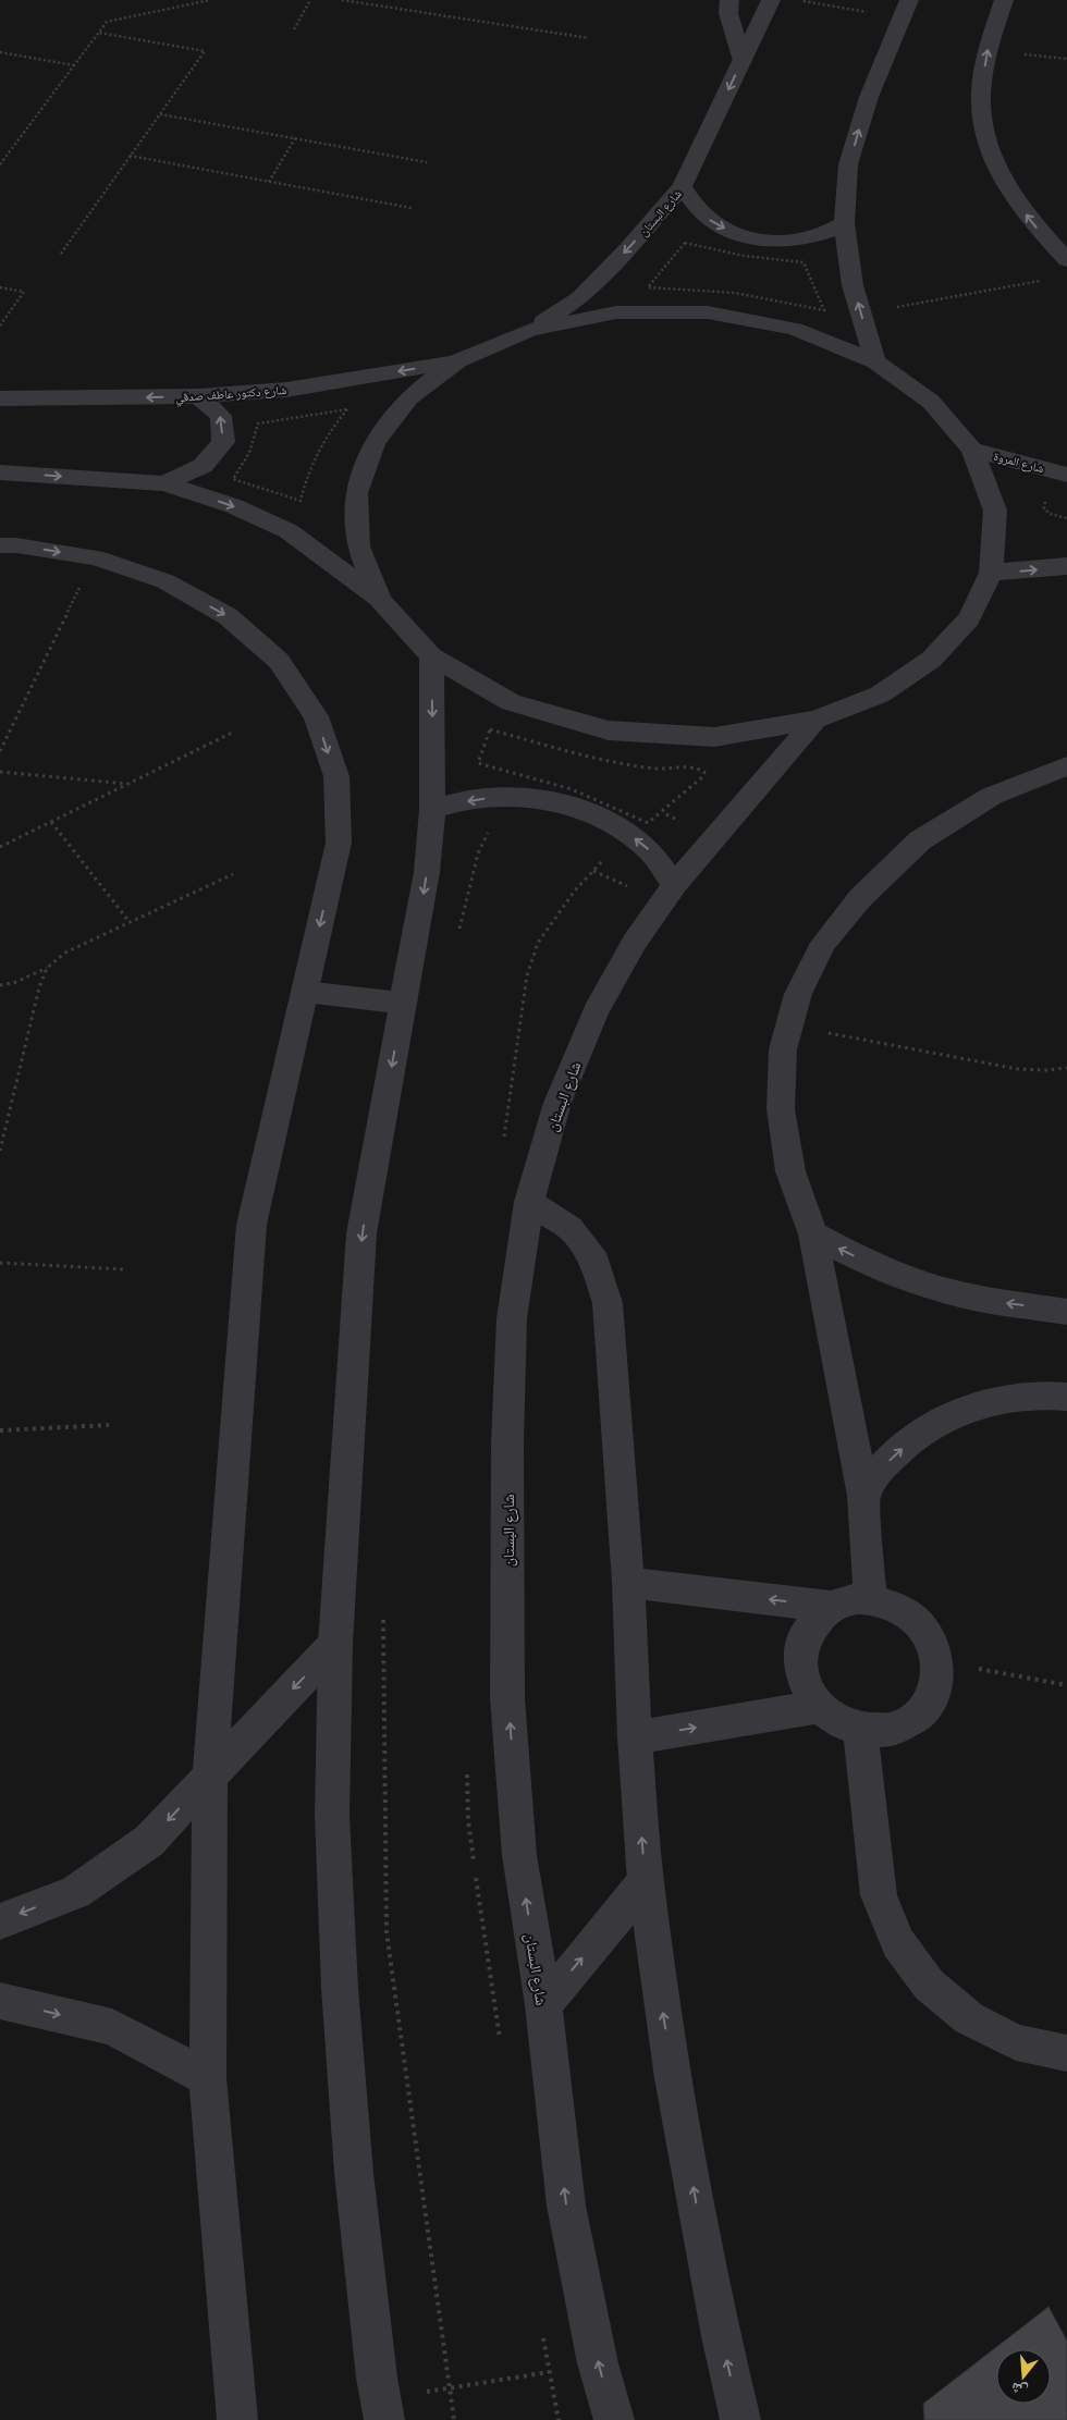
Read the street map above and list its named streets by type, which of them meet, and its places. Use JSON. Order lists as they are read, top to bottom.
{
  "streets": {
    "street": ["شارع البستان", "شارع دكتور عاطف صدقي", "شارع المروة"]
  },
  "north": "bottom"
}
